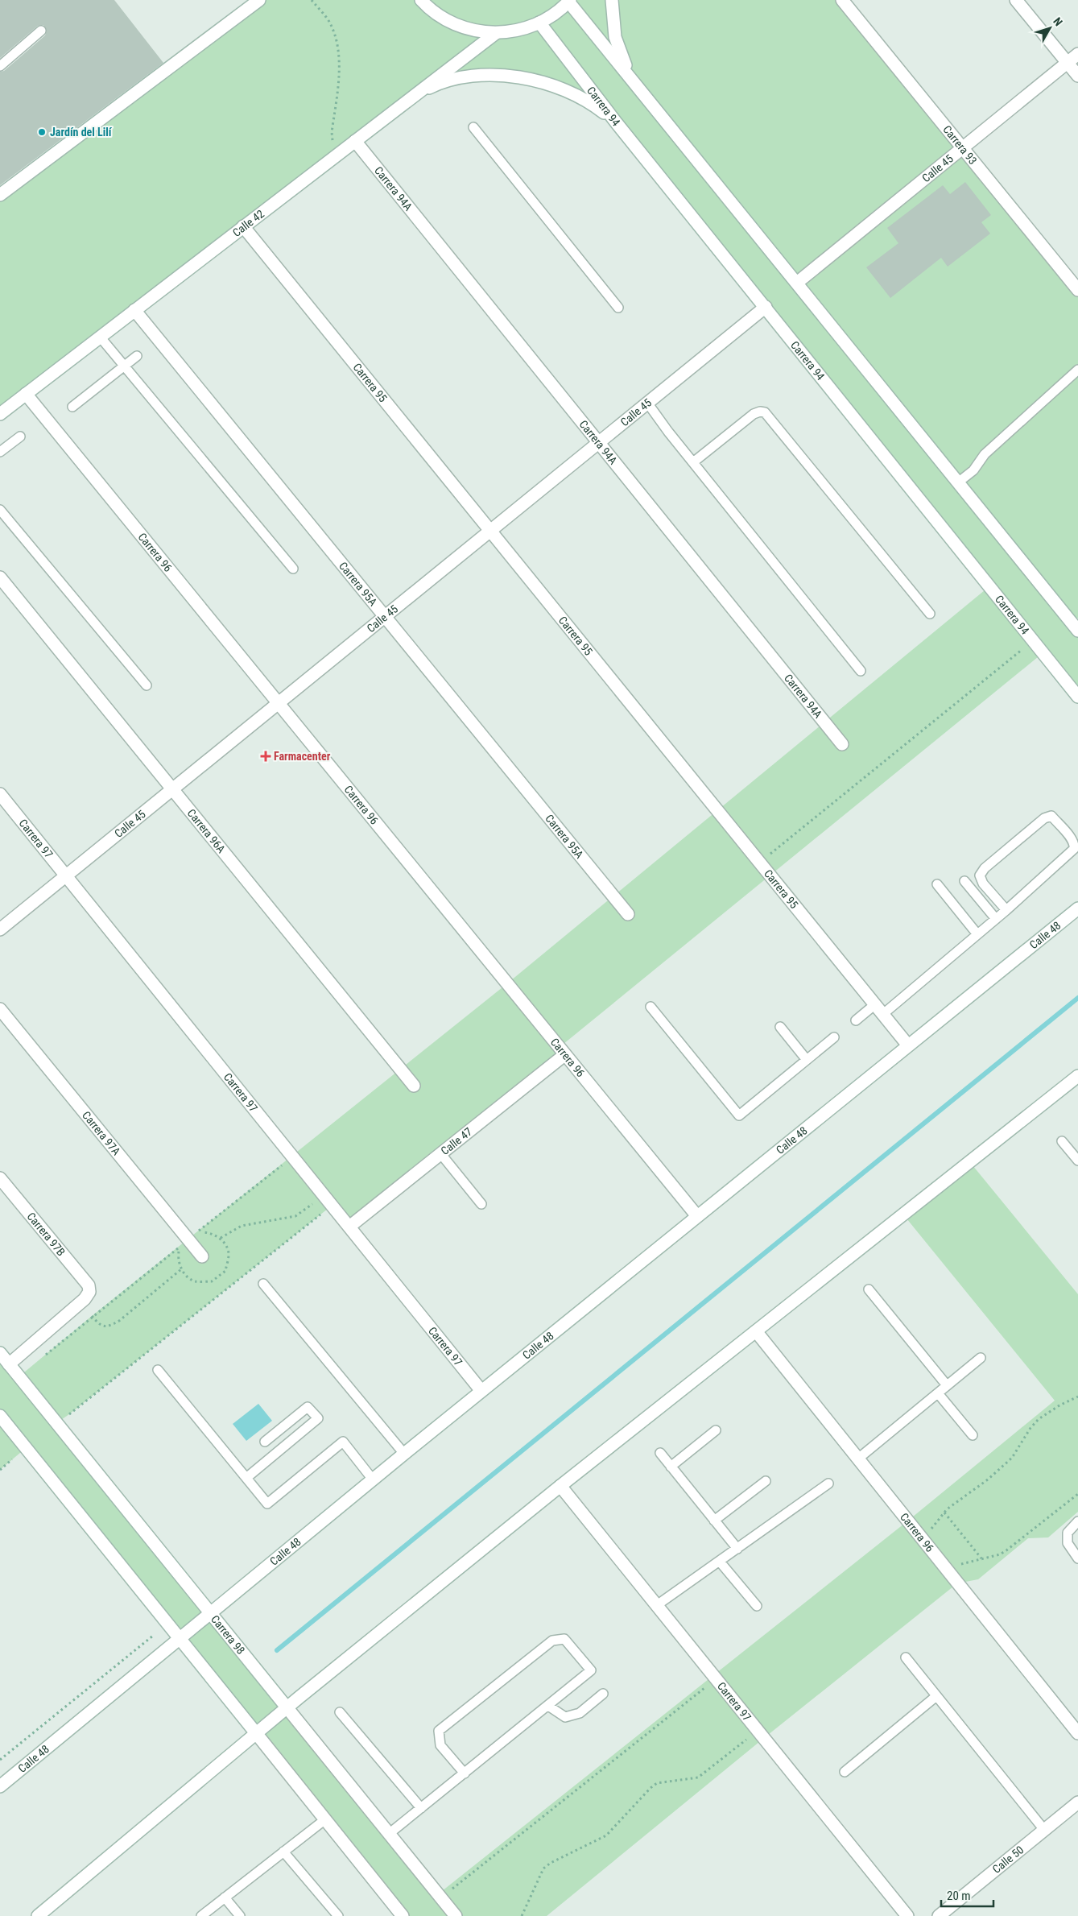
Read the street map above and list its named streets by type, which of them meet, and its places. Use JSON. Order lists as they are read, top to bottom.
{
  "streets": {
    "street": [
      "Carrera 94",
      "Carrera 93",
      "Calle 45",
      "Carrera 94A",
      "Calle 42",
      "Carrera 95",
      "Carrera 96",
      "Carrera 95A",
      "Carrera 96A",
      "Carrera 97",
      "Calle 48",
      "Carrera 97A",
      "Calle 47",
      "Carrera 97B",
      "Carrera 98",
      "Calle 50"
    ]
  },
  "crossings": [
    ["Carrera 94", "Calle 45"],
    ["Carrera 93", "Calle 45"],
    ["Calle 45", "Carrera 94A"],
    ["Calle 45", "Carrera 95"],
    ["Calle 45", "Carrera 96"],
    ["Calle 45", "Carrera 95A"],
    ["Calle 45", "Carrera 96A"],
    ["Calle 45", "Carrera 97"],
    ["Carrera 94A", "Calle 42"],
    ["Calle 42", "Carrera 95"],
    ["Calle 42", "Carrera 96"],
    ["Calle 42", "Carrera 95A"],
    ["Carrera 95", "Calle 48"],
    ["Carrera 96", "Calle 48"],
    ["Carrera 96", "Calle 47"],
    ["Carrera 97", "Calle 48"],
    ["Carrera 97", "Calle 47"],
    ["Calle 48", "Carrera 98"],
    ["Carrera 97B", "Carrera 98"]
  ],
  "places": {
    "other": ["Jardín del Lilí"],
    "health": ["Farmacenter"]
  },
  "scale_bar": "20 m",
  "north": "top right"
}
